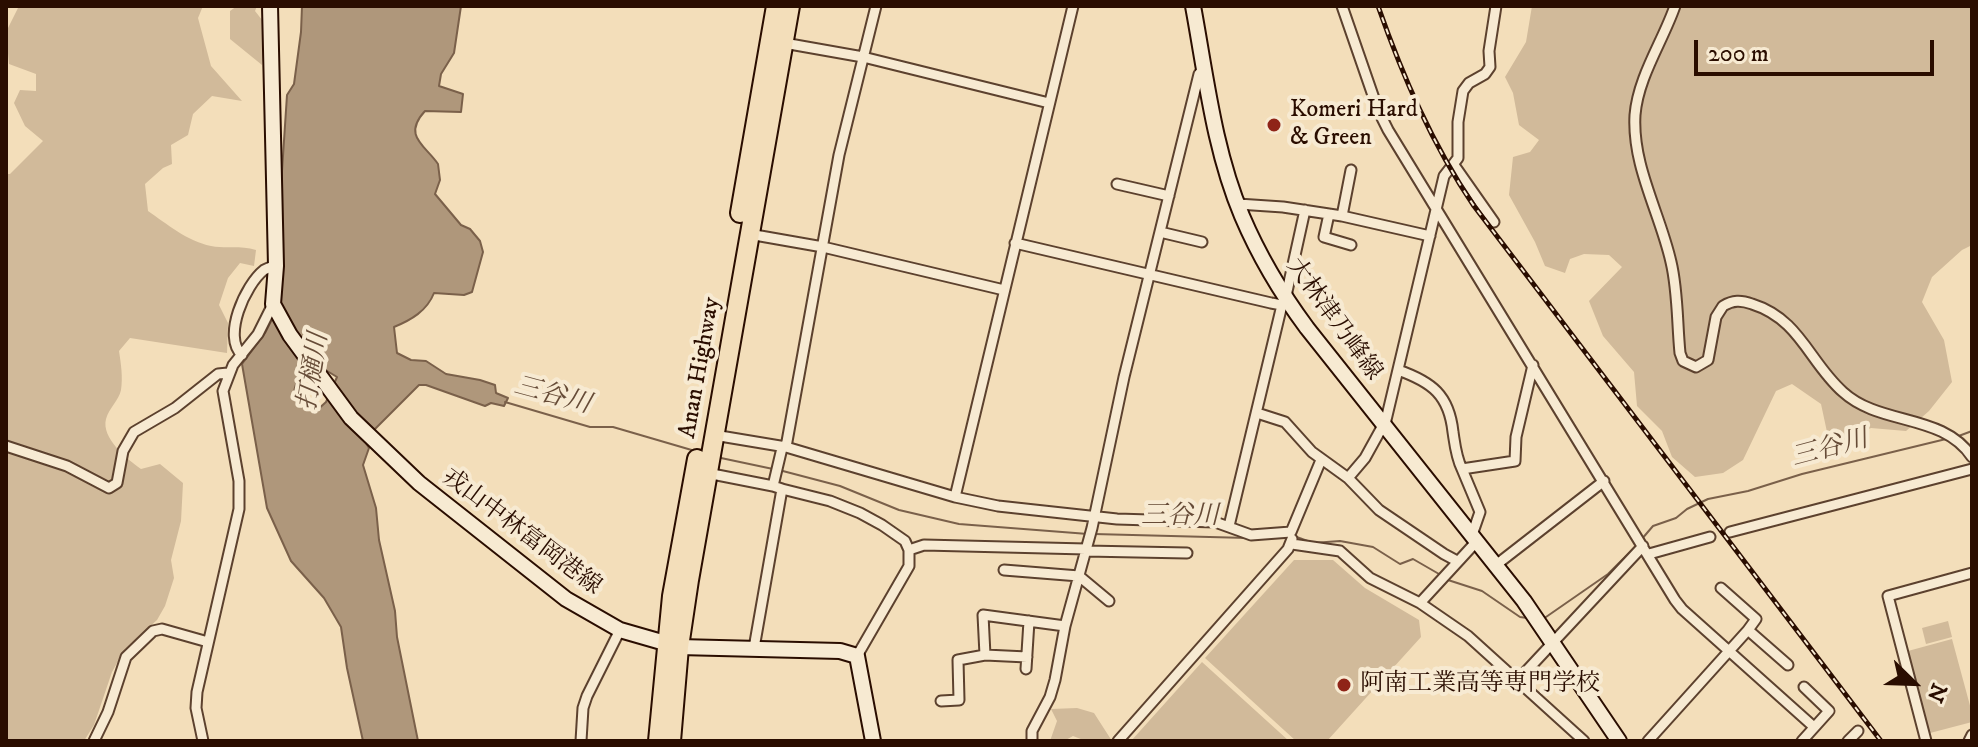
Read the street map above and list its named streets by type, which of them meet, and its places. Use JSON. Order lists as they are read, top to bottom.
{
  "streets": {
    "highway": ["Anan Highway"],
    "main road": ["大林津乃峰線", "戎山中林富岡港線"]
  },
  "crossings": [
    ["Anan Highway", "戎山中林富岡港線"]
  ],
  "water": ["打樋川", "三谷川"],
  "places": ["Komeri Hard & Green", "阿南工業高等専門学校"],
  "scale_bar": "200 m",
  "north": "bottom right"
}
